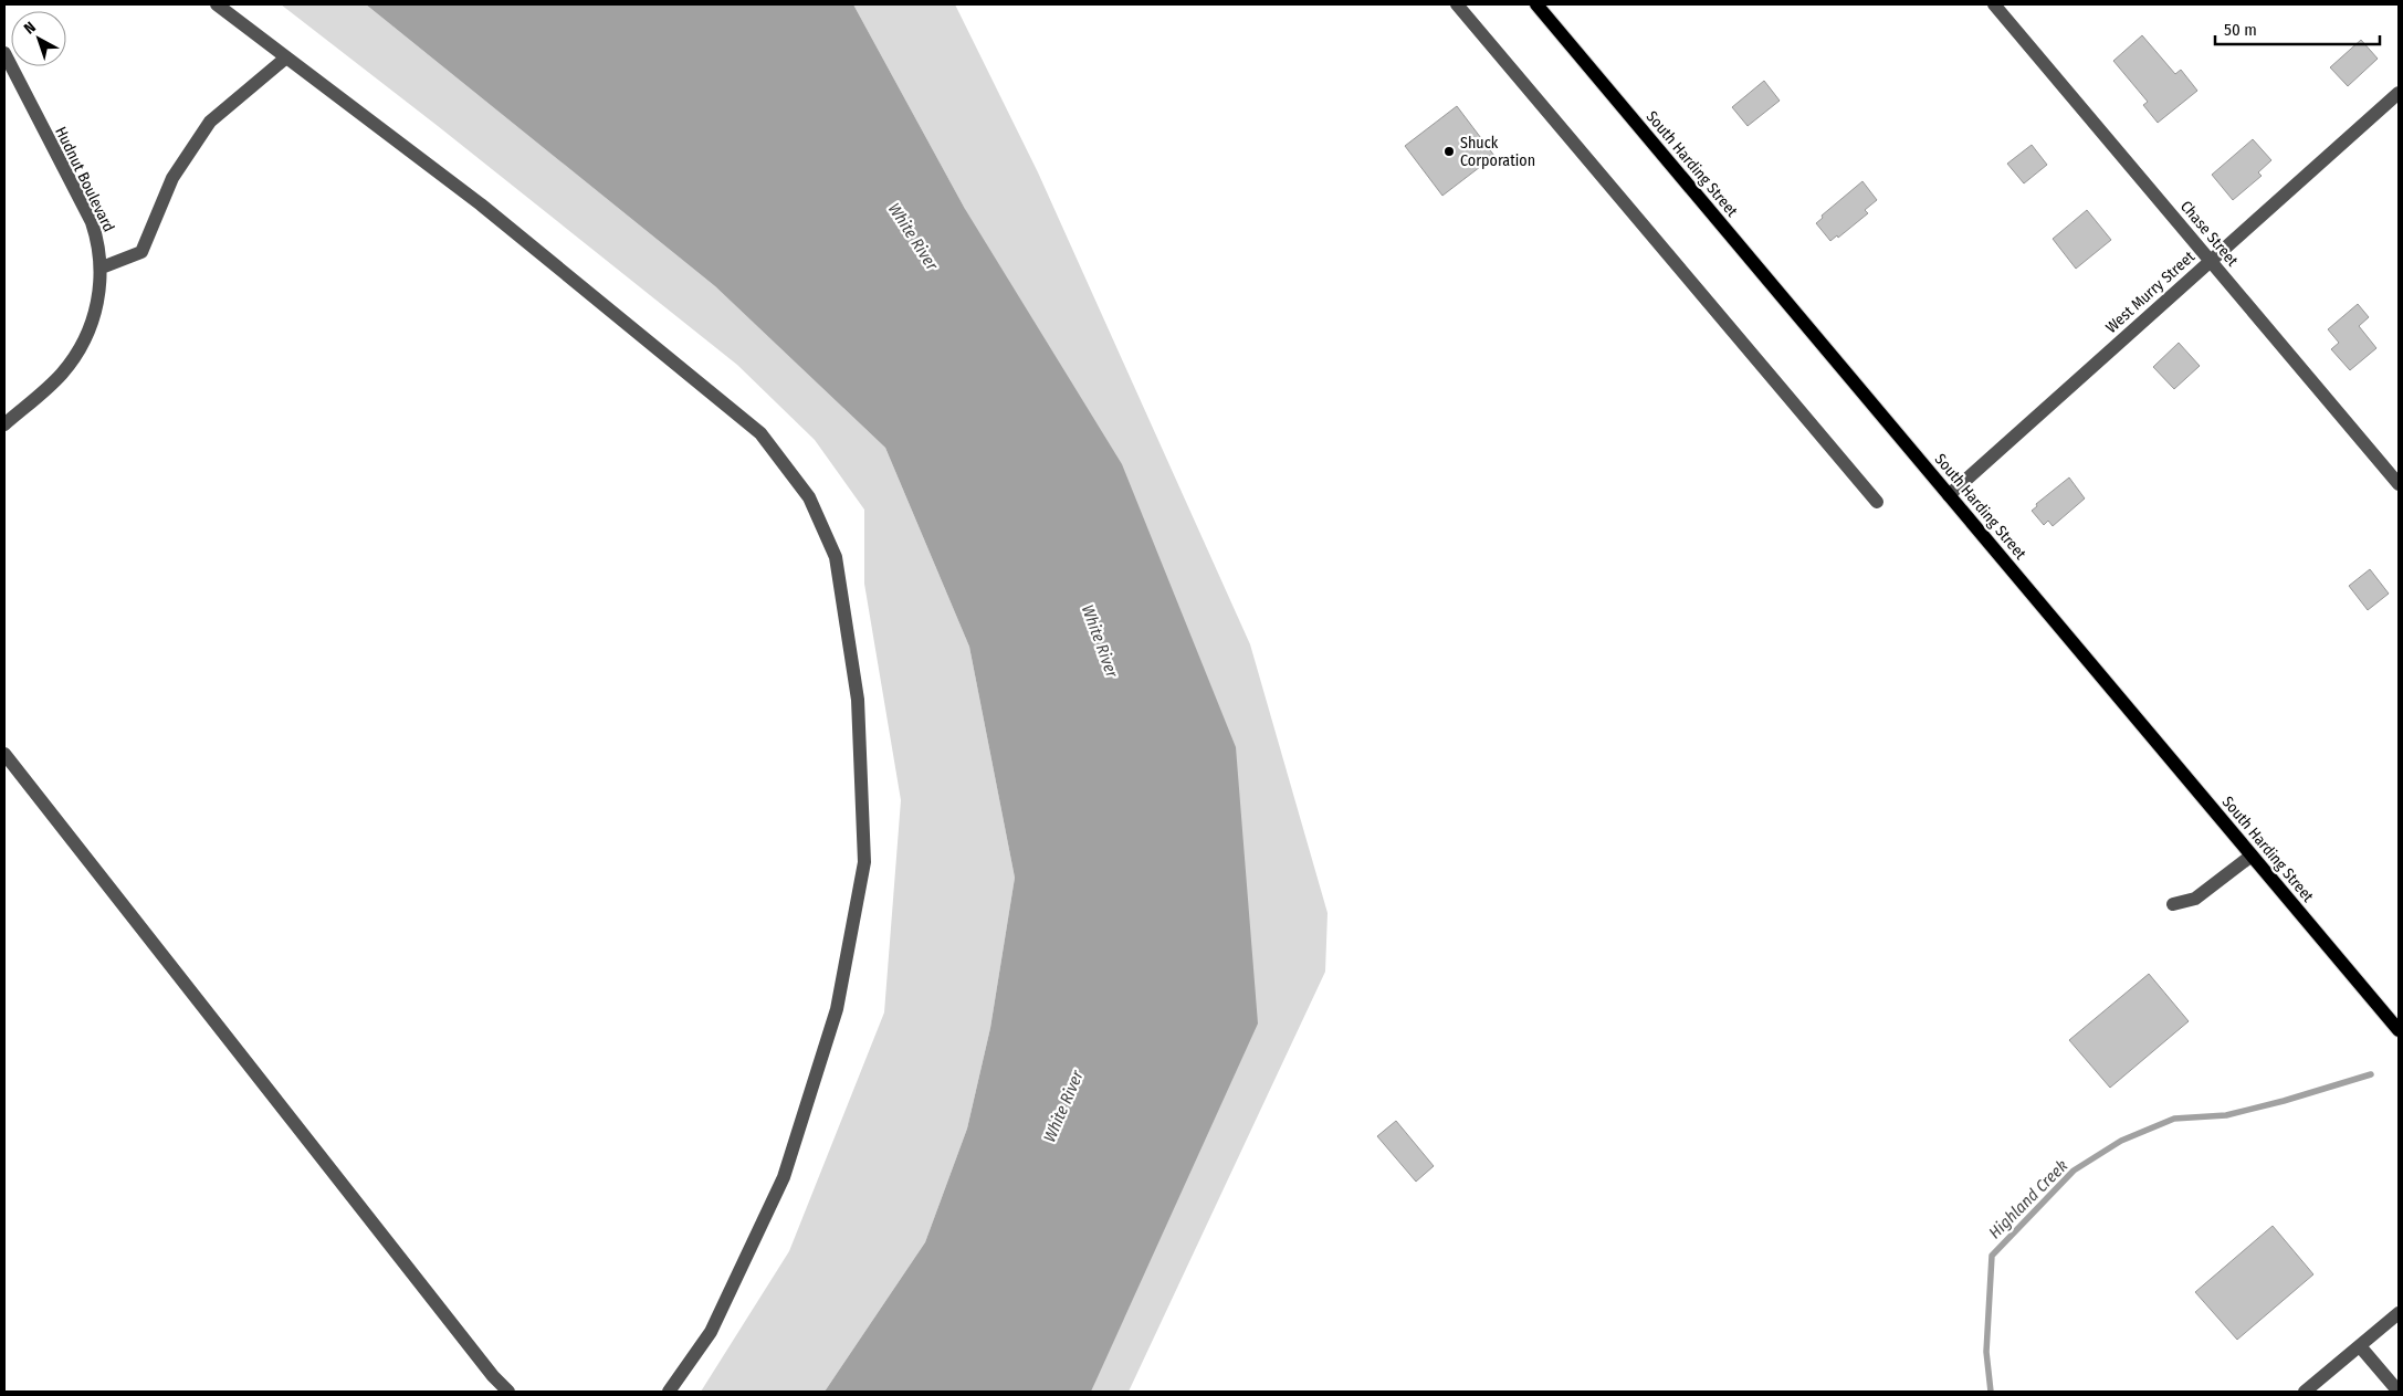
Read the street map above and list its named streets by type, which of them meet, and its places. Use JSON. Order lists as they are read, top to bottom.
{
  "streets": {
    "main road": ["South Harding Street"],
    "street": ["Hudnut Boulevard", "Chase Street", "West Murry Street"]
  },
  "crossings": [
    ["South Harding Street", "West Murry Street"],
    ["Chase Street", "West Murry Street"]
  ],
  "water": ["White River", "Highland Creek"],
  "places": ["Shuck Corporation"],
  "scale_bar": "50 m",
  "north": "top left"
}
